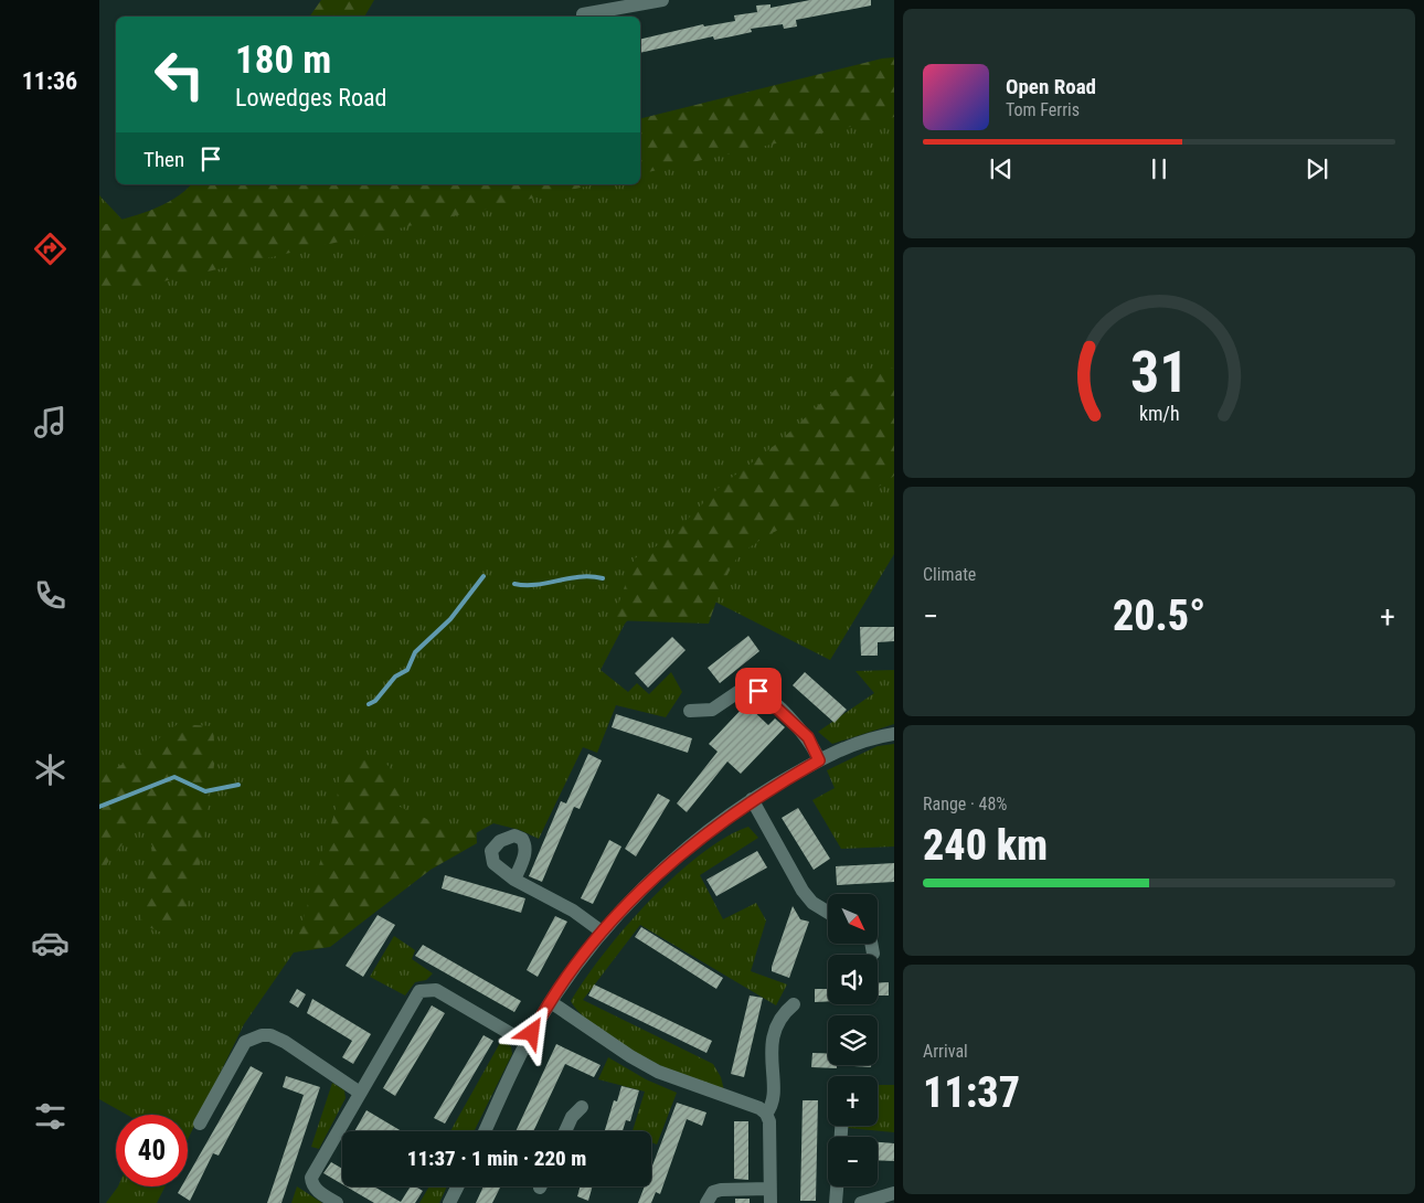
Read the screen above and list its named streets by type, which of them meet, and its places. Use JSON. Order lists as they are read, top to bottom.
{
  "north": "bottom right",
  "page": {
    "tabs": "11:36",
    "turn": ["180 m", "Lowedges Road"],
    "song": ["Open Road", "Tom Ferris"],
    "then": "Then",
    "tile": [
      "Climate",
      ["Range · 48%", "240 km"],
      ["Arrival", "11:37"]
    ],
    "heat": ["−", "20.5°", "+"],
    "map_buttons": ["+", "−"],
    "limit": "40",
    "trip": "11:37 · 1 min · 220 m",
    "gauge": ["31", "km/h"]
  }
}
